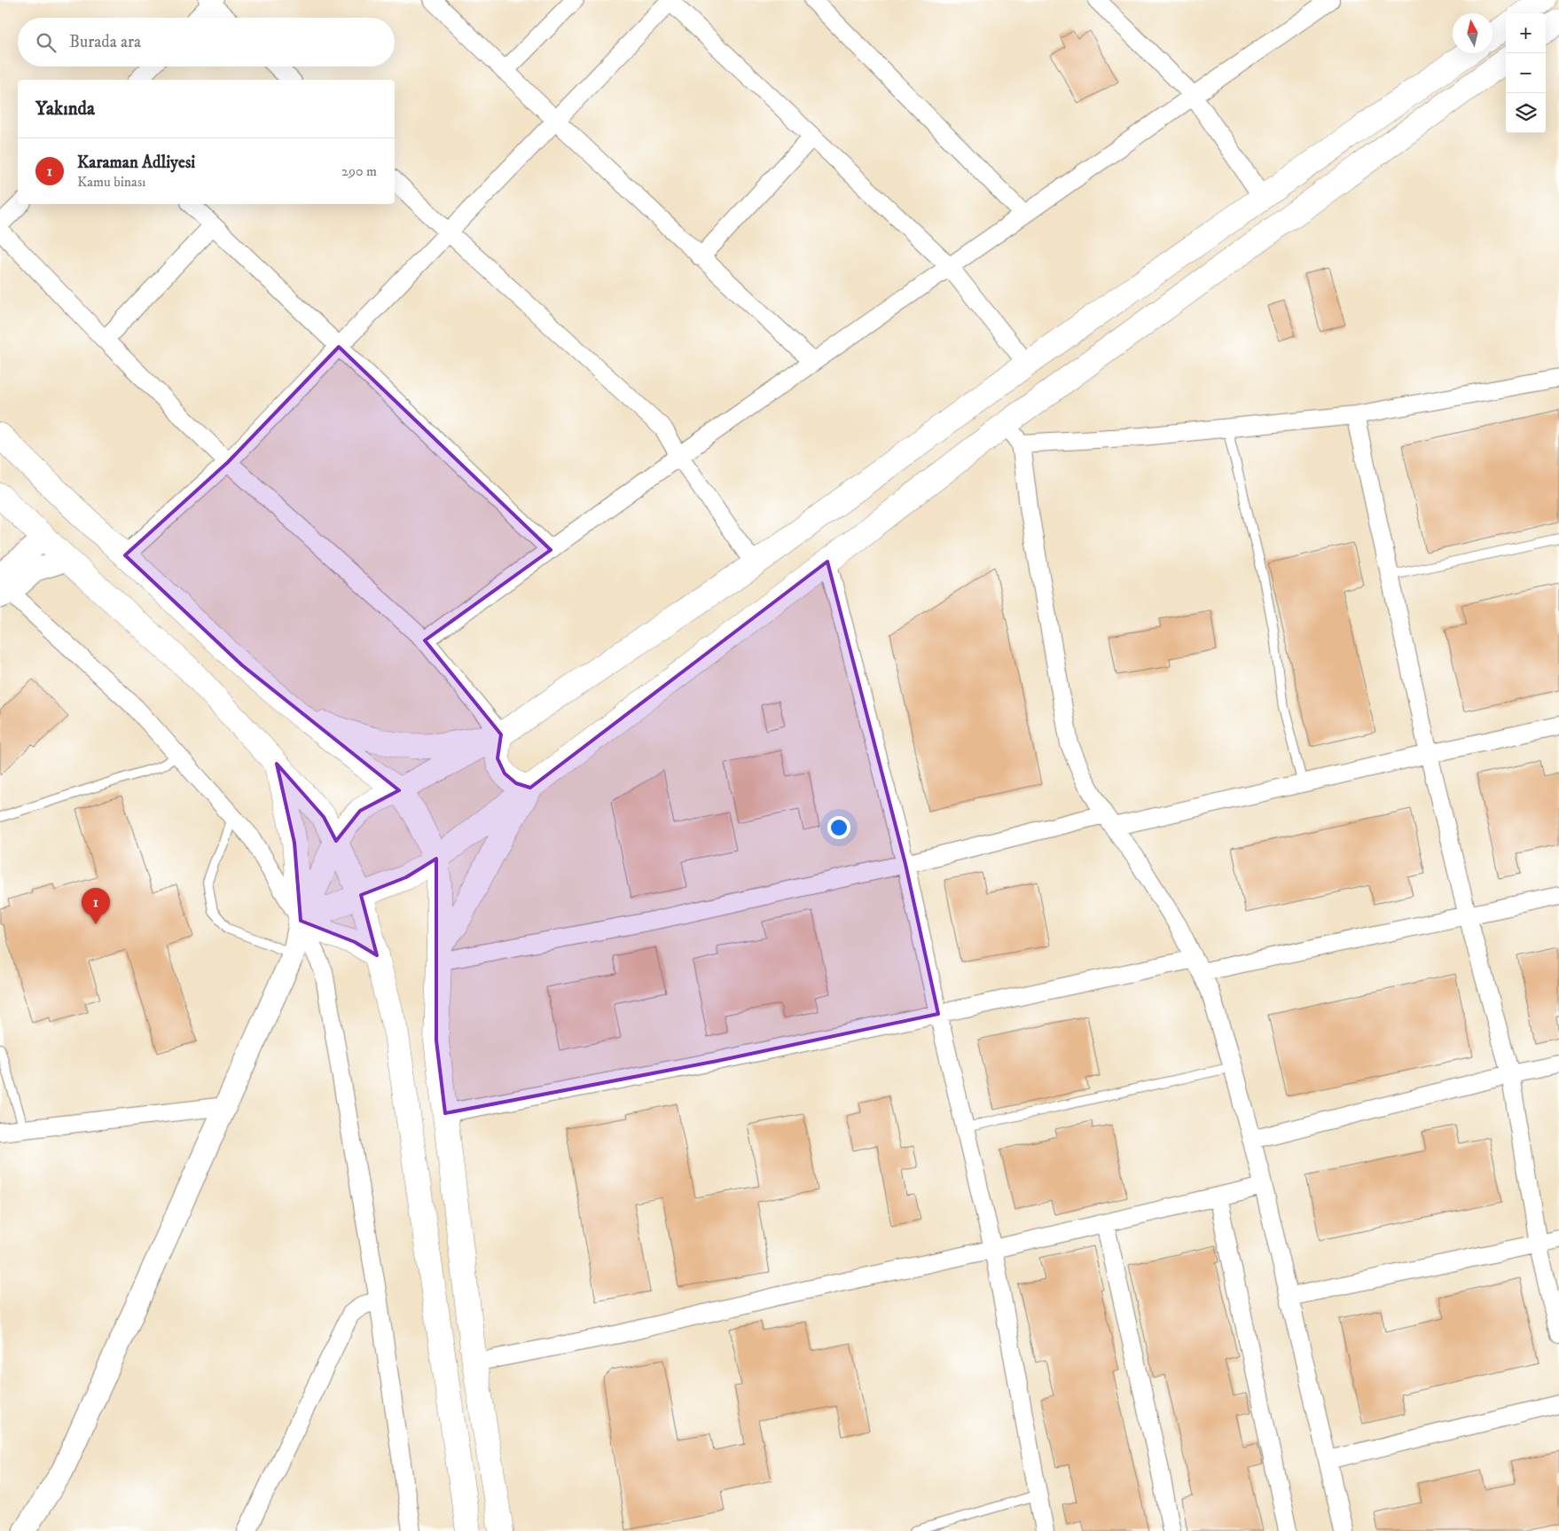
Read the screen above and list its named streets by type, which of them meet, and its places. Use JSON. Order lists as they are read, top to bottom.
{
  "north": "top",
  "page": {
    "map_buttons": ["+", "−"],
    "search": "Burada ara",
    "heading": "Yakında",
    "list": [
      {
        "mark": "1",
        "name": "Karaman Adliyesi",
        "note": "Kamu binası",
        "value": "290 m"
      }
    ],
    "pins": "1"
  }
}
